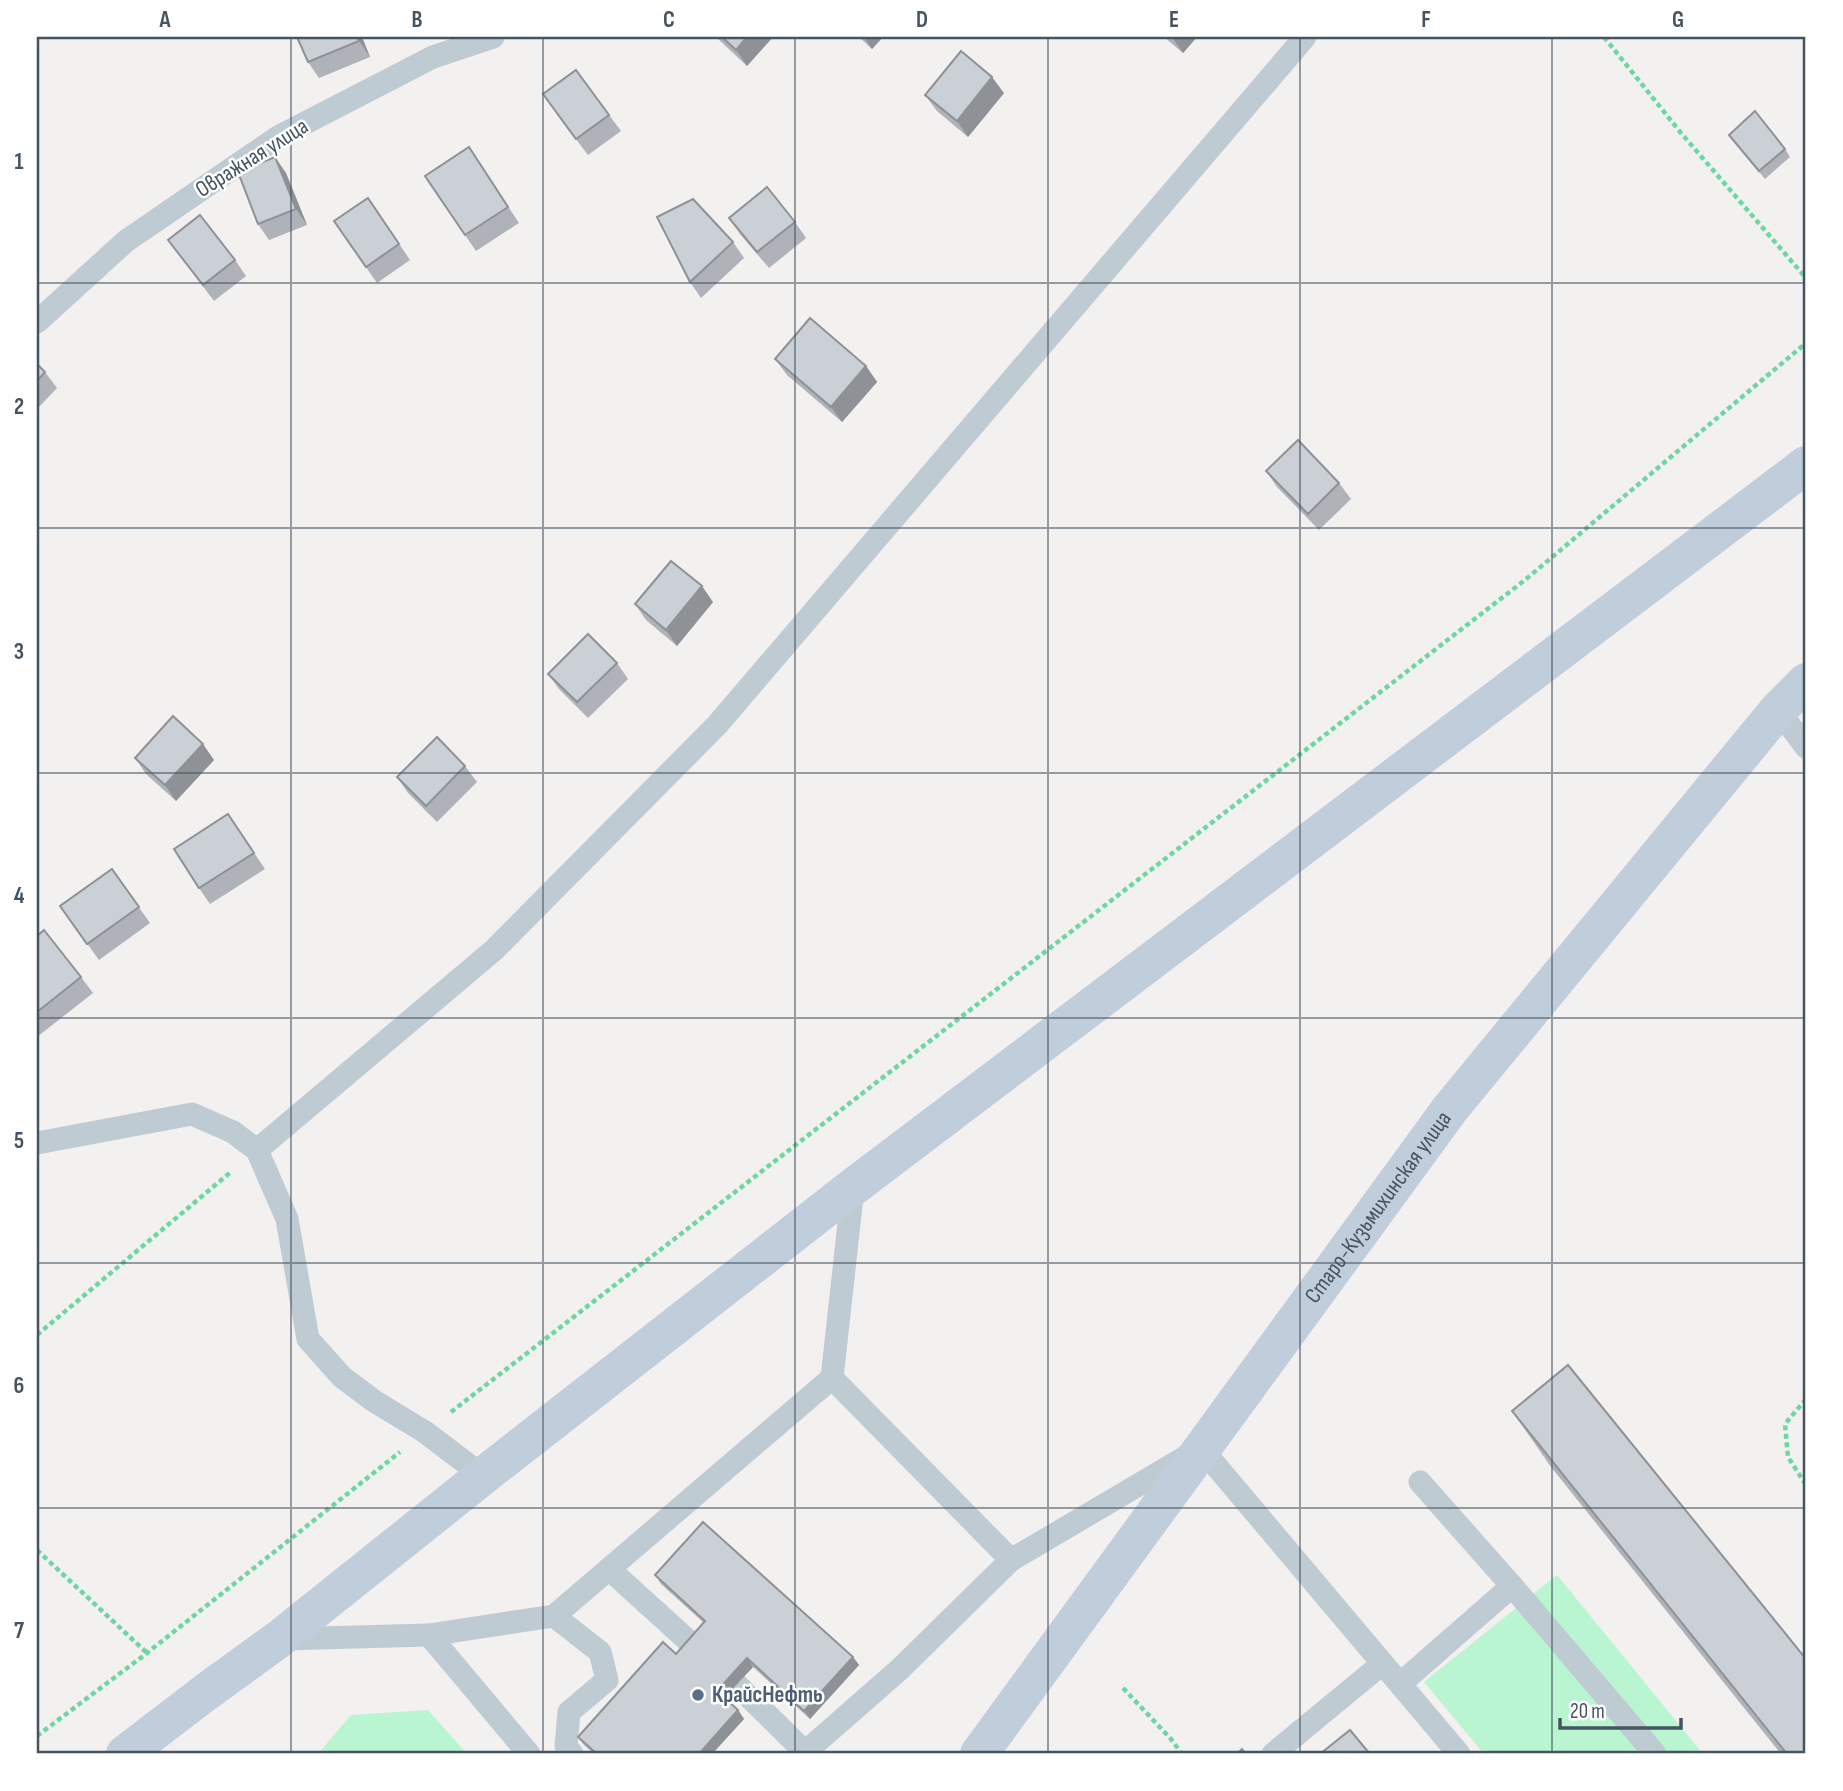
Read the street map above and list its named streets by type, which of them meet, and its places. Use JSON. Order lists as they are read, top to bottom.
{
  "streets": {
    "main road": ["Старо-Кузьмихинская улица"],
    "lane": ["Овражная улица"]
  },
  "places": ["КрайсНефть"],
  "scale_bar": "20 m",
  "grid": {
    "columns": [
      "A",
      "B",
      "C",
      "D",
      "E",
      "F",
      "G"
    ],
    "rows": [
      "1",
      "2",
      "3",
      "4",
      "5",
      "6",
      "7"
    ]
  }
}
